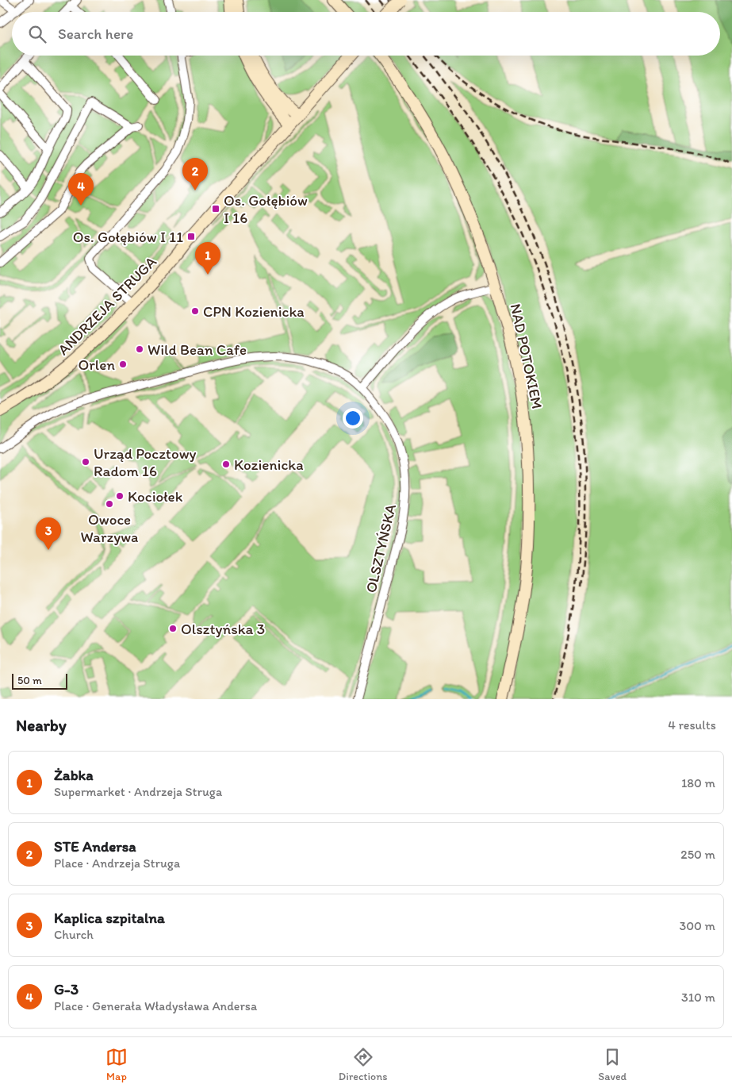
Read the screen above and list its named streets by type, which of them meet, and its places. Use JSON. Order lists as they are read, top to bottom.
{
  "streets": {
    "main road": ["ANDRZEJA STRUGA", "NAD POTOKIEM"],
    "street": ["OLSZTYŃSKA"]
  },
  "places": {
    "transit": ["Os. Gołębiów I 16", "Os. Gołębiów I 11"],
    "other": [
      "CPN Kozienicka",
      "Wild Bean Cafe",
      "Orlen",
      "Urząd Pocztowy Radom 16",
      "Kozienicka",
      "Kociołek",
      "Owoce Warzywa",
      "Olsztyńska 3"
    ]
  },
  "scale_bar": "50 m",
  "page": {
    "search": "Search here",
    "pins": [
      "2",
      "4",
      "1",
      "3"
    ],
    "scale": "50 m",
    "heading": ["Nearby", "4 results"],
    "list": [
      {
        "mark": "1",
        "name": "Żabka",
        "note": "Supermarket · Andrzeja Struga",
        "value": "180 m"
      },
      {
        "mark": "2",
        "name": "STE Andersa",
        "note": "Place · Andrzeja Struga",
        "value": "250 m"
      },
      {
        "mark": "3",
        "name": "Kaplica szpitalna",
        "note": "Church",
        "value": "300 m"
      },
      {
        "mark": "4",
        "name": "G-3",
        "note": "Place · Generała Władysława Andersa",
        "value": "310 m"
      }
    ],
    "nav": ["Map", "Directions", "Saved"]
  }
}
